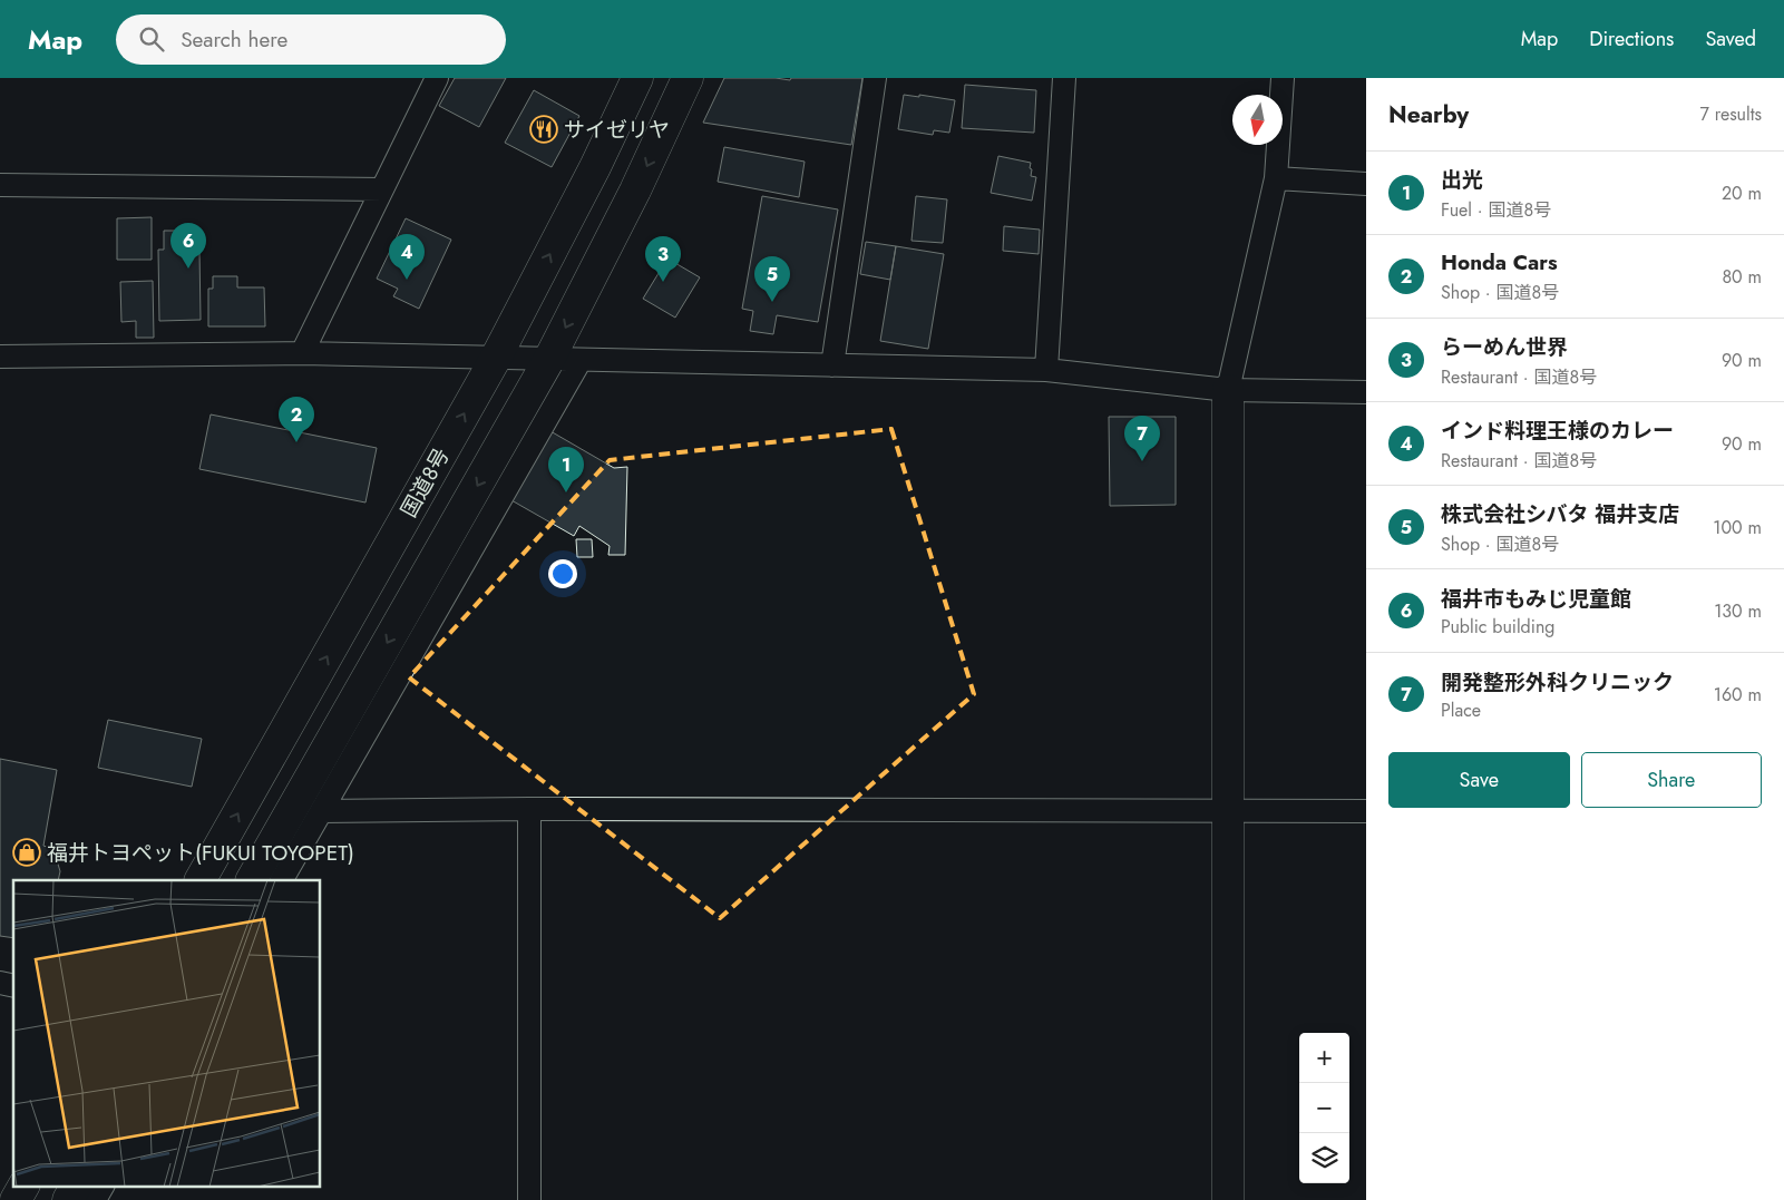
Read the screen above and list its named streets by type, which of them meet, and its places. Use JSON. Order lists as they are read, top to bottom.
{
  "streets": {
    "main road": ["国道8号"]
  },
  "places": {
    "restaurant": ["サイゼリヤ"],
    "shop": ["福井トヨペット(FUKUI TOYOPET)"]
  },
  "north": "bottom",
  "page": {
    "header": "Map",
    "search": "Search here",
    "nav": ["Map", "Directions", "Saved"],
    "heading": ["Nearby", "7 results"],
    "list": [
      {
        "mark": "1",
        "name": "出光",
        "note": "Fuel · 国道8号",
        "value": "20 m"
      },
      {
        "mark": "2",
        "name": "Honda Cars",
        "note": "Shop · 国道8号",
        "value": "80 m"
      },
      {
        "mark": "3",
        "name": "らーめん世界",
        "note": "Restaurant · 国道8号",
        "value": "90 m"
      },
      {
        "mark": "4",
        "name": "インド料理王様のカレー",
        "note": "Restaurant · 国道8号",
        "value": "90 m"
      },
      {
        "mark": "5",
        "name": "株式会社シバタ 福井支店",
        "note": "Shop · 国道8号",
        "value": "100 m"
      },
      {
        "mark": "6",
        "name": "福井市もみじ児童館",
        "note": "Public building",
        "value": "130 m"
      },
      {
        "mark": "7",
        "name": "開発整形外科クリニック",
        "note": "Place",
        "value": "160 m"
      }
    ],
    "pins": [
      "6",
      "4",
      "3",
      "5",
      "2",
      "7",
      "1"
    ],
    "buttons": ["Save", "Share"],
    "map_buttons": ["+", "−"]
  }
}
